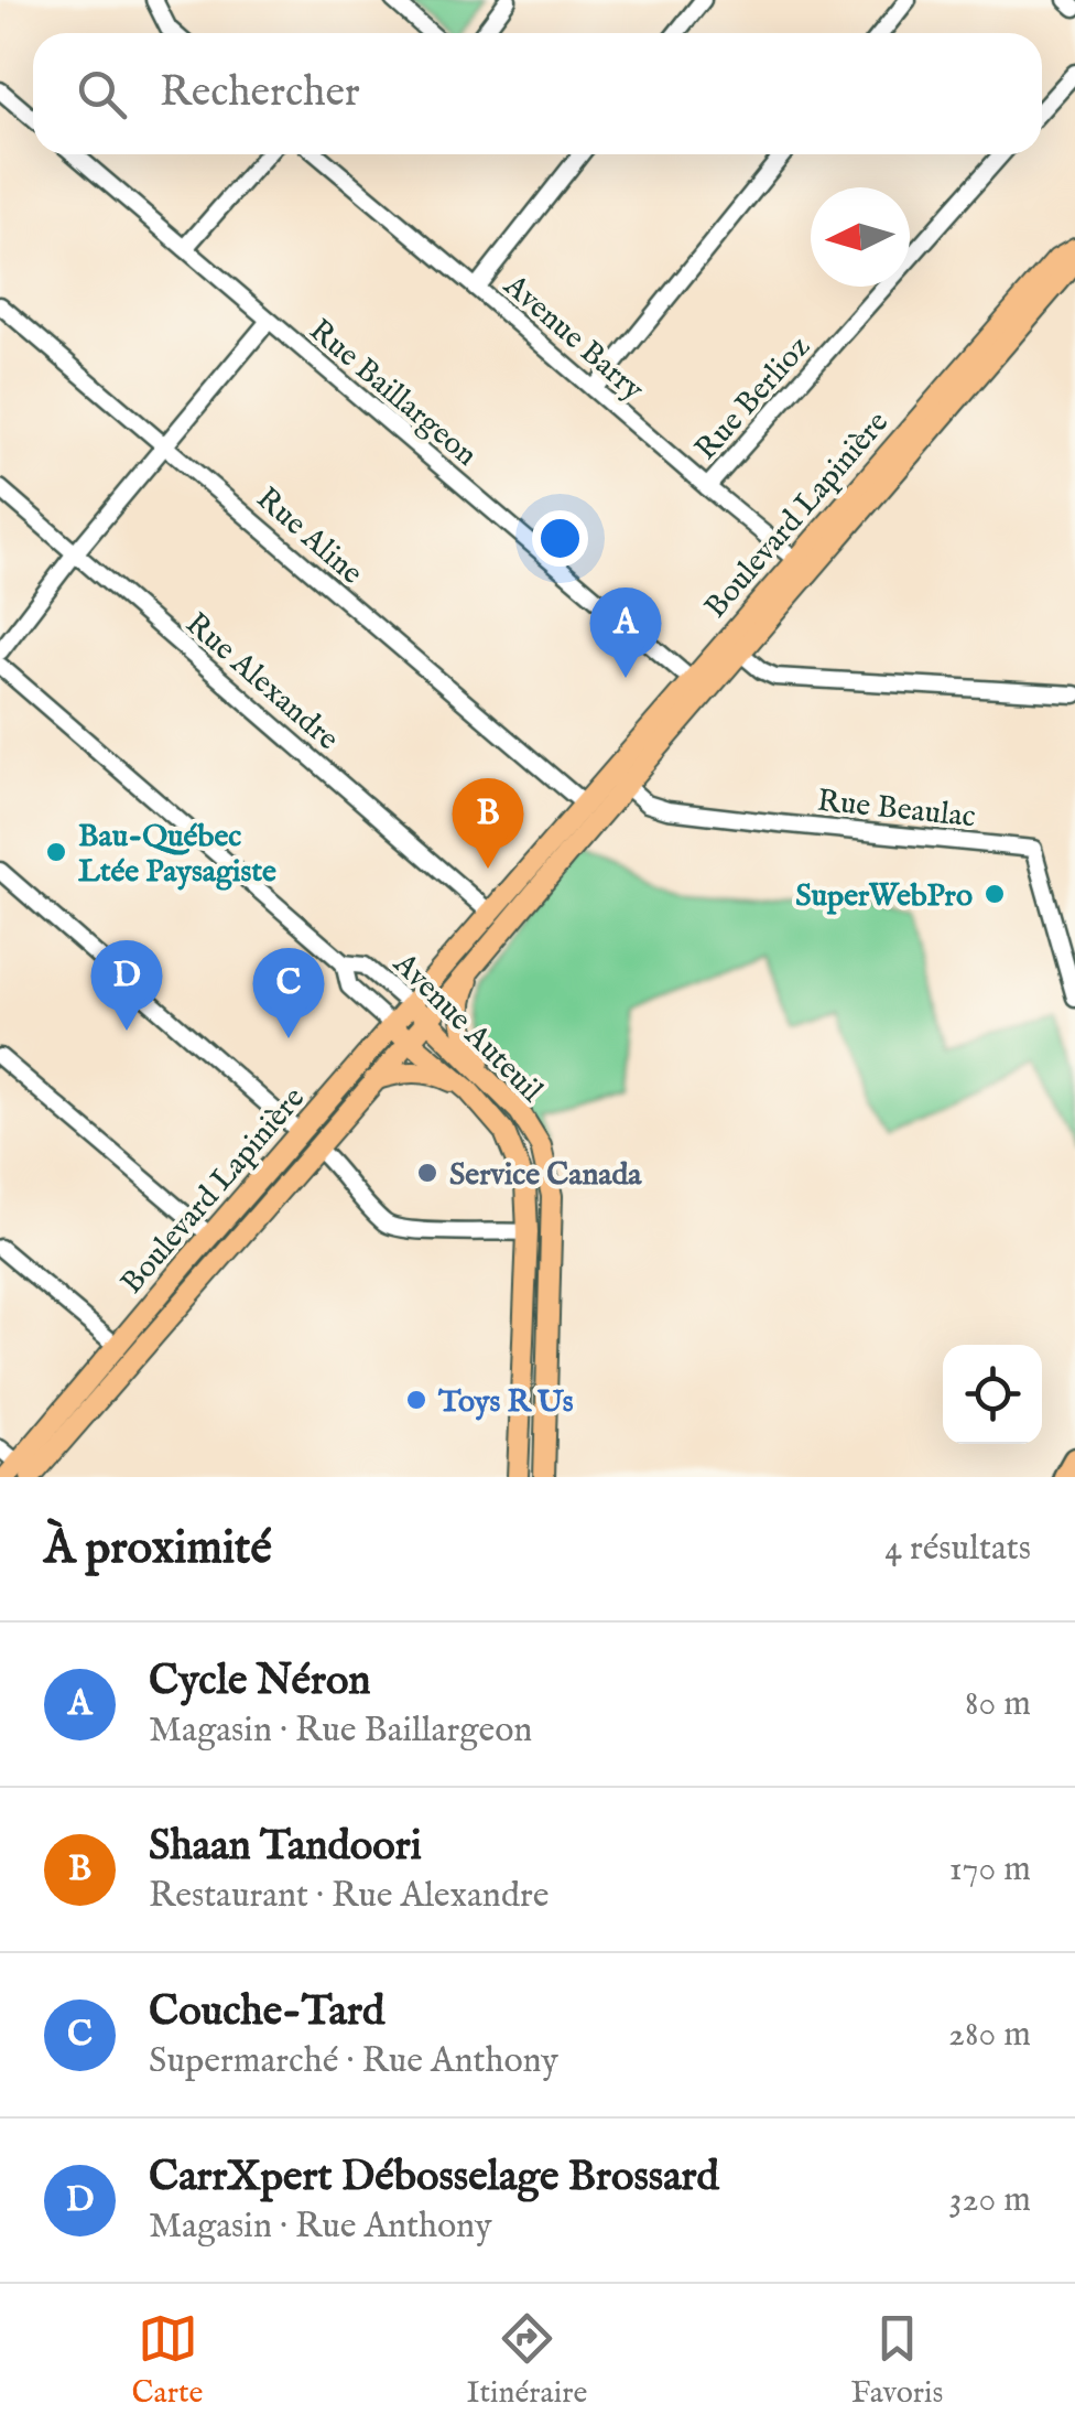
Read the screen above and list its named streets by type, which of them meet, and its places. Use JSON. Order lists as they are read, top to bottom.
{
  "streets": {
    "main road": ["Boulevard Lapinière", "Avenue Auteuil"],
    "street": [
      "Avenue Barry",
      "Rue Baillargeon",
      "Rue Berlioz",
      "Rue Aline",
      "Rue Alexandre",
      "Rue Beaulac"
    ]
  },
  "crossings": [
    ["Avenue Barry", "Rue Berlioz"],
    ["Avenue Barry", "Boulevard Lapinière"],
    ["Rue Baillargeon", "Boulevard Lapinière"],
    ["Boulevard Lapinière", "Rue Aline"],
    ["Boulevard Lapinière", "Rue Alexandre"],
    ["Boulevard Lapinière", "Rue Beaulac"],
    ["Boulevard Lapinière", "Avenue Auteuil"]
  ],
  "places": [
    "Bau-Québec Ltée Paysagiste",
    "SuperWebPro",
    "Service Canada",
    "Toys R Us"
  ],
  "north": "left",
  "page": {
    "search": "Rechercher",
    "pins": [
      "A",
      "B",
      "D",
      "C"
    ],
    "heading": ["À proximité", "4 résultats"],
    "list": [
      {
        "mark": "A",
        "name": "Cycle Néron",
        "note": "Magasin · Rue Baillargeon",
        "value": "80 m"
      },
      {
        "mark": "B",
        "name": "Shaan Tandoori",
        "note": "Restaurant · Rue Alexandre",
        "value": "170 m"
      },
      {
        "mark": "C",
        "name": "Couche-Tard",
        "note": "Supermarché · Rue Anthony",
        "value": "280 m"
      },
      {
        "mark": "D",
        "name": "CarrXpert Débosselage Brossard",
        "note": "Magasin · Rue Anthony",
        "value": "320 m"
      }
    ],
    "nav": ["Carte", "Itinéraire", "Favoris"]
  }
}
